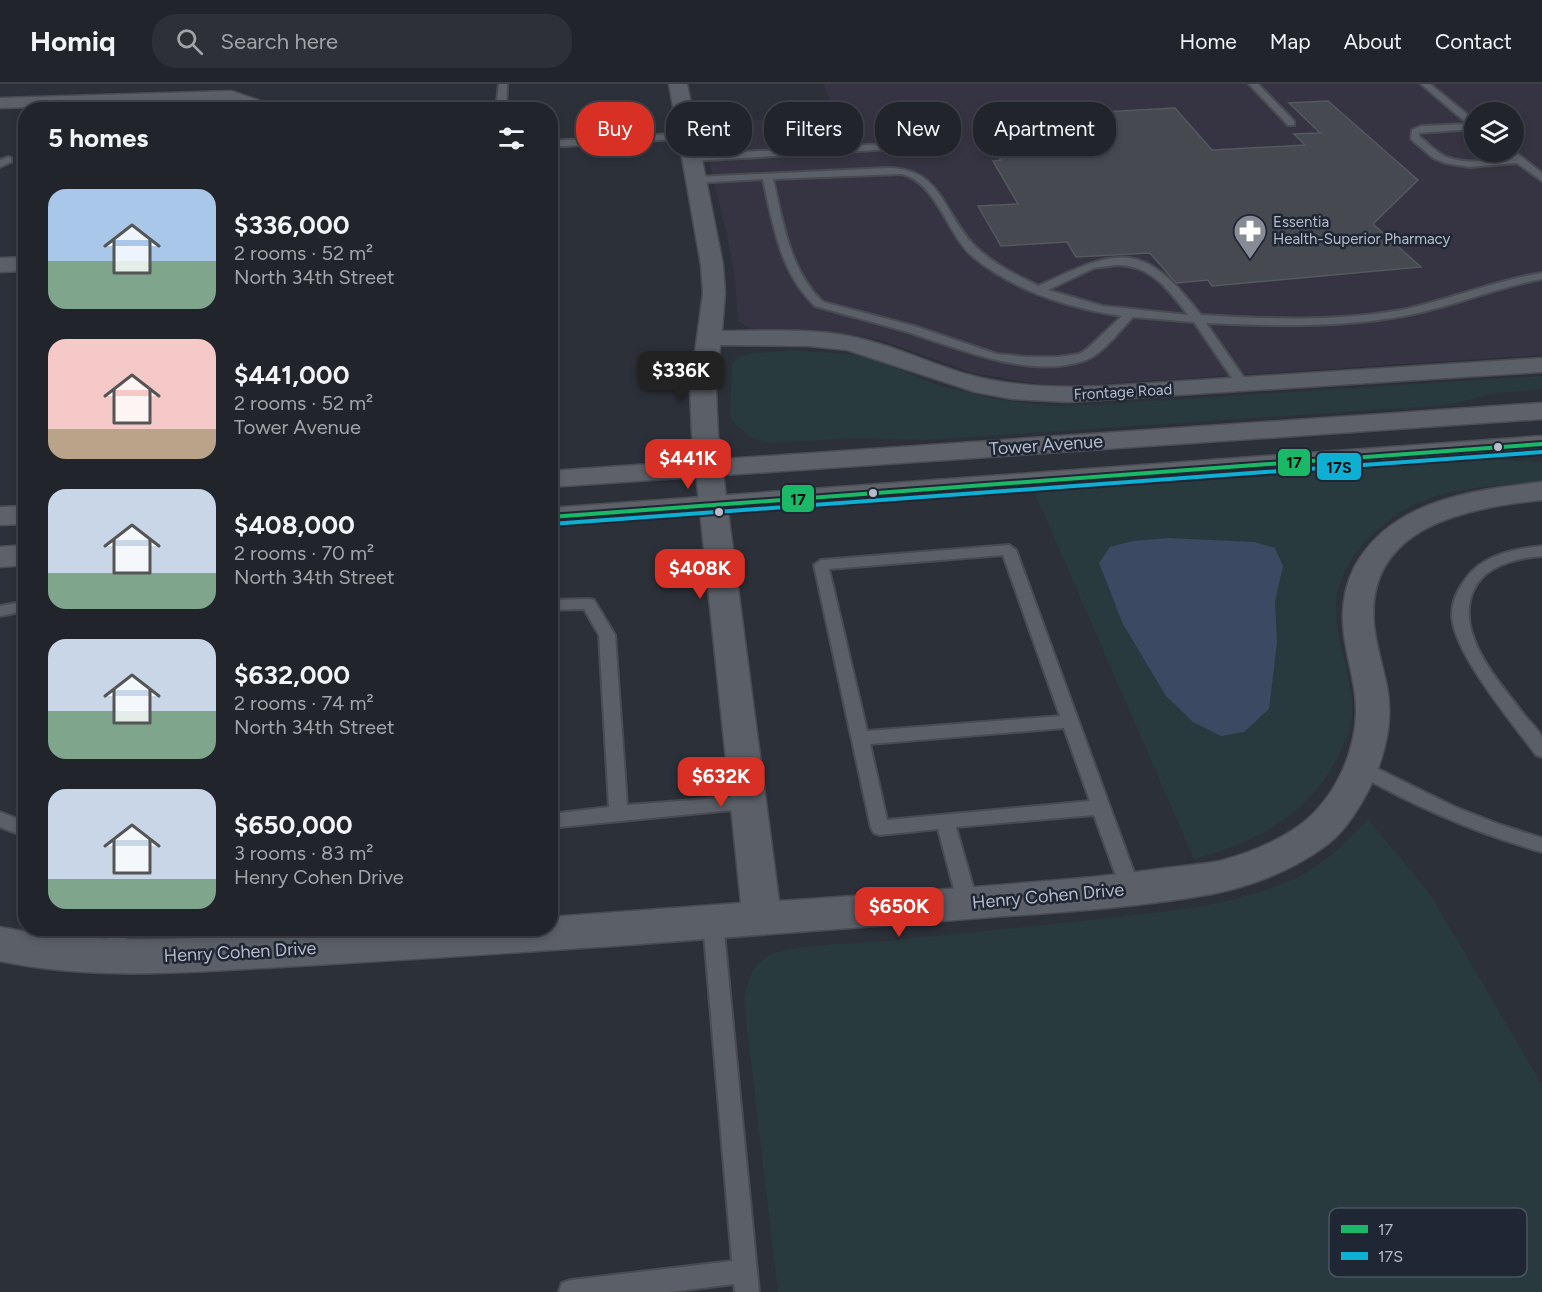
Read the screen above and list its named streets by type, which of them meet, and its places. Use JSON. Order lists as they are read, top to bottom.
{
  "streets": {
    "main road": ["Tower Avenue"],
    "street": ["Frontage Road", "Henry Cohen Drive"]
  },
  "places": {
    "pharmacy": ["Essentia Health-Superior Pharmacy"]
  },
  "lines": ["transit line 17", "transit line 17S"],
  "legend": ["17", "17S"],
  "page": {
    "header": "Homiq",
    "search": "Search here",
    "nav": [
      "Home",
      "Map",
      "About",
      "Contact"
    ],
    "chip": [
      "Buy",
      "Rent",
      "Filters",
      "New",
      "Apartment"
    ],
    "heading": "5 homes",
    "list": [
      {
        "name": "$336,000",
        "note": "2 rooms · 52 m² · North 34th Street"
      },
      {
        "name": "$441,000",
        "note": "2 rooms · 52 m² · Tower Avenue"
      },
      {
        "name": "$408,000",
        "note": "2 rooms · 70 m² · North 34th Street"
      },
      {
        "name": "$632,000",
        "note": "2 rooms · 74 m² · North 34th Street"
      },
      {
        "name": "$650,000",
        "note": "3 rooms · 83 m² · Henry Cohen Drive"
      }
    ],
    "price": [
      "$336K",
      "$441K",
      "$408K",
      "$632K",
      "$650K"
    ]
  }
}
